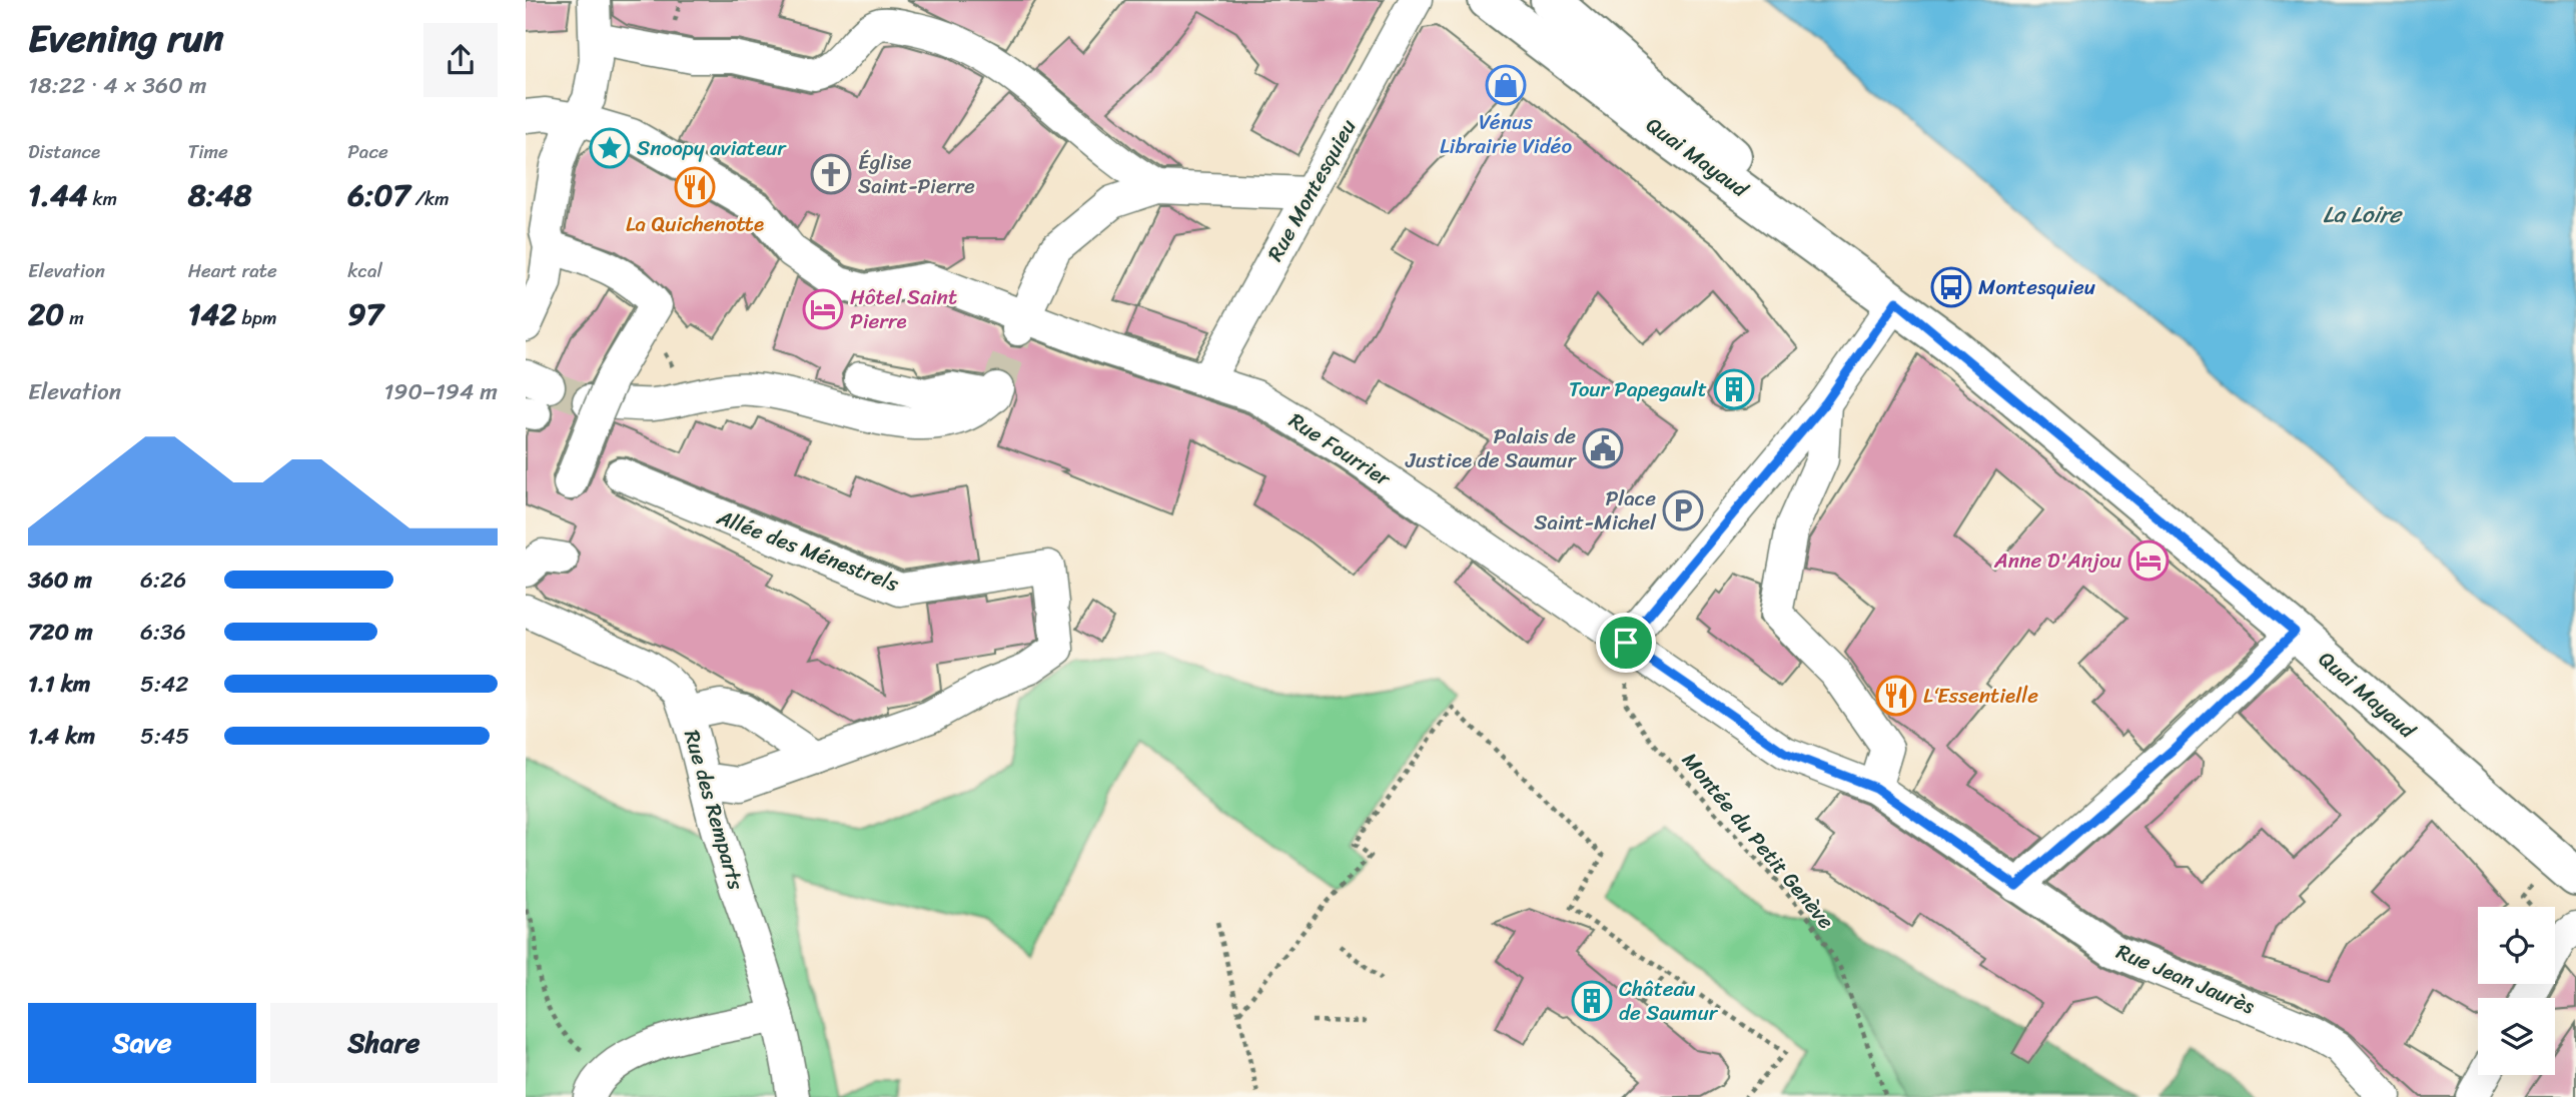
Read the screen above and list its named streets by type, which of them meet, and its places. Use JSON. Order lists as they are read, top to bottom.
{
  "streets": {
    "main road": ["Quai Mayaud"],
    "street": [
      "Rue Montesquieu",
      "Rue Fourrier",
      "Allée des Ménestrels",
      "Rue des Remparts",
      "Rue Jean Jaurès"
    ],
    "path": ["Montée du Petit Genève"]
  },
  "crossings": [
    ["Rue Montesquieu", "Rue Fourrier"],
    ["Rue Fourrier", "Montée du Petit Genève"],
    ["Rue Fourrier", "Rue Jean Jaurès"],
    ["Montée du Petit Genève", "Rue Jean Jaurès"]
  ],
  "water": ["La Loire"],
  "places": {
    "shop": ["Vénus Librairie Vidéo"],
    "place": ["Snoopy aviateur"],
    "church": ["Église Saint-Pierre"],
    "restaurant": ["La Quichenotte", "L‘Essentielle"],
    "bus stop": ["Montesquieu"],
    "hotel": ["Hôtel Saint Pierre", "Anne D'Anjou"],
    "building": ["Tour Papegault", "Château de Saumur"],
    "public building": ["Palais de Justice de Saumur"],
    "parking": ["Place Saint-Michel"]
  },
  "page": {
    "heading": ["Evening run", "18:22 · 4 × 360 m"],
    "stats": [
      ["Distance", "1.44 km"],
      ["Time", "8:48"],
      ["Pace", "6:07 /km"],
      ["Elevation", "20 m"],
      ["Heart rate", "142 bpm"],
      ["kcal", "97"]
    ],
    "chart": ["Elevation", "190–194 m"],
    "list": [
      {
        "name": "360 m",
        "note": "6:26"
      },
      {
        "name": "720 m",
        "note": "6:36"
      },
      {
        "name": "1.1 km",
        "note": "5:42"
      },
      {
        "name": "1.4 km",
        "note": "5:45"
      }
    ],
    "buttons": ["Save", "Share"]
  }
}
